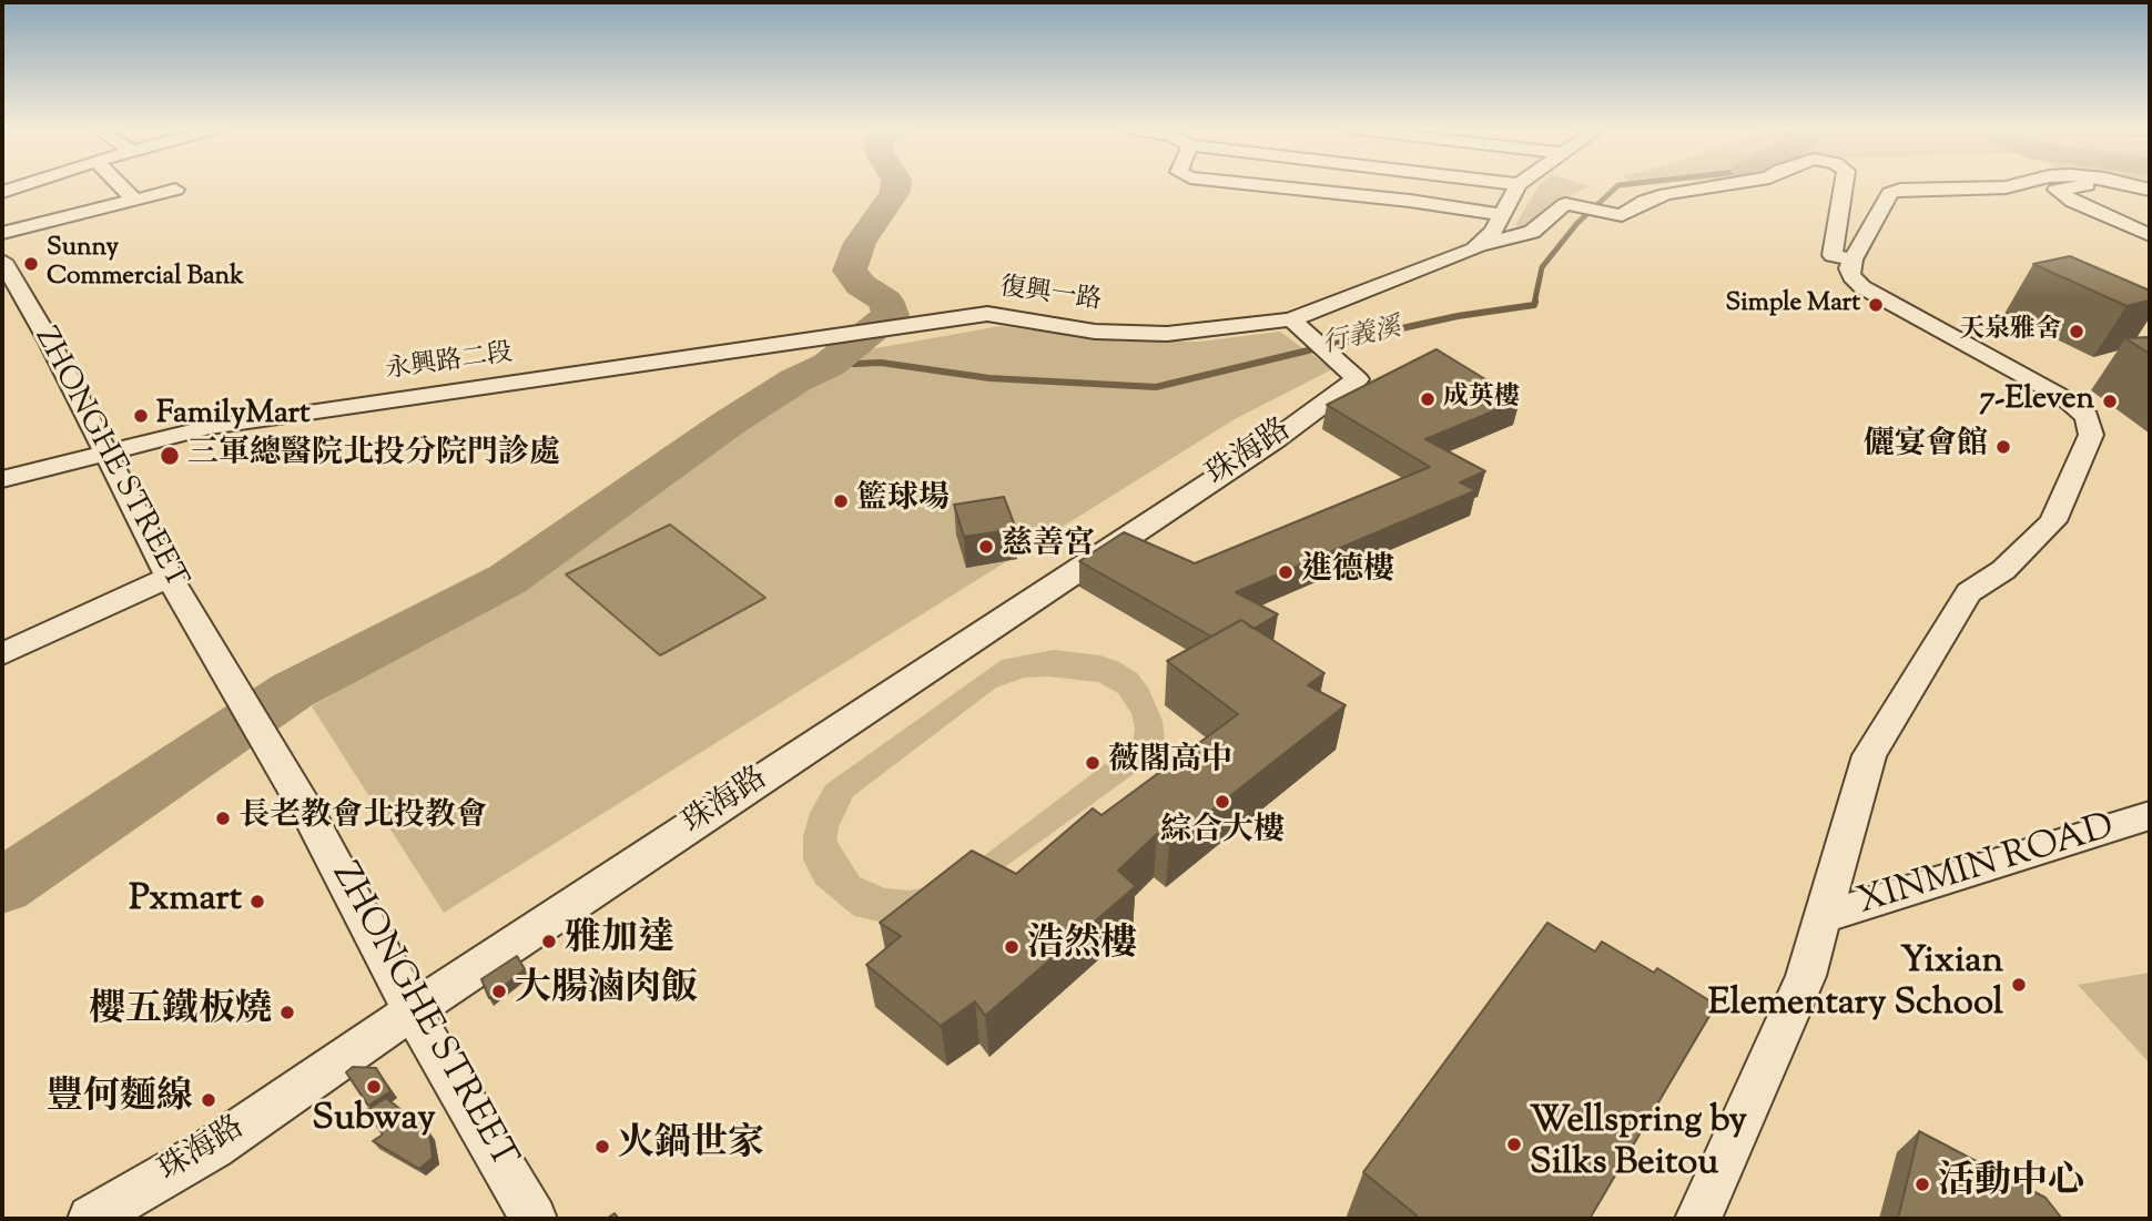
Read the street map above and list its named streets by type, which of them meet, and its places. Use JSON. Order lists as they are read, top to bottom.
{
  "streets": {
    "street": [
      "復興一路",
      "永興路二段",
      "珠海路",
      "ZHONGHE STREET",
      "XINMIN ROAD"
    ]
  },
  "crossings": [
    ["復興一路", "永興路二段"],
    ["永興路二段", "ZHONGHE STREET"],
    ["珠海路", "ZHONGHE STREET"]
  ],
  "water": ["行義溪"],
  "places": [
    "Sunny Commercial Bank",
    "Simple Mart",
    "天泉雅舍",
    "成英樓",
    "7-Eleven",
    "FamilyMart",
    "儷宴會館",
    "三軍總醫院北投分院門診處",
    "籃球場",
    "慈善宮",
    "進德樓",
    "薇閣高中",
    "綜合大樓",
    "長老教會北投教會",
    "Pxmart",
    "雅加達",
    "浩然樓",
    "Yixian Elementary School",
    "大腸滷肉飯",
    "櫻五鐵板燒",
    "Subway",
    "豐何麵線",
    "Wellspring by Silks Beitou",
    "火鍋世家",
    "活動中心"
  ]
}
